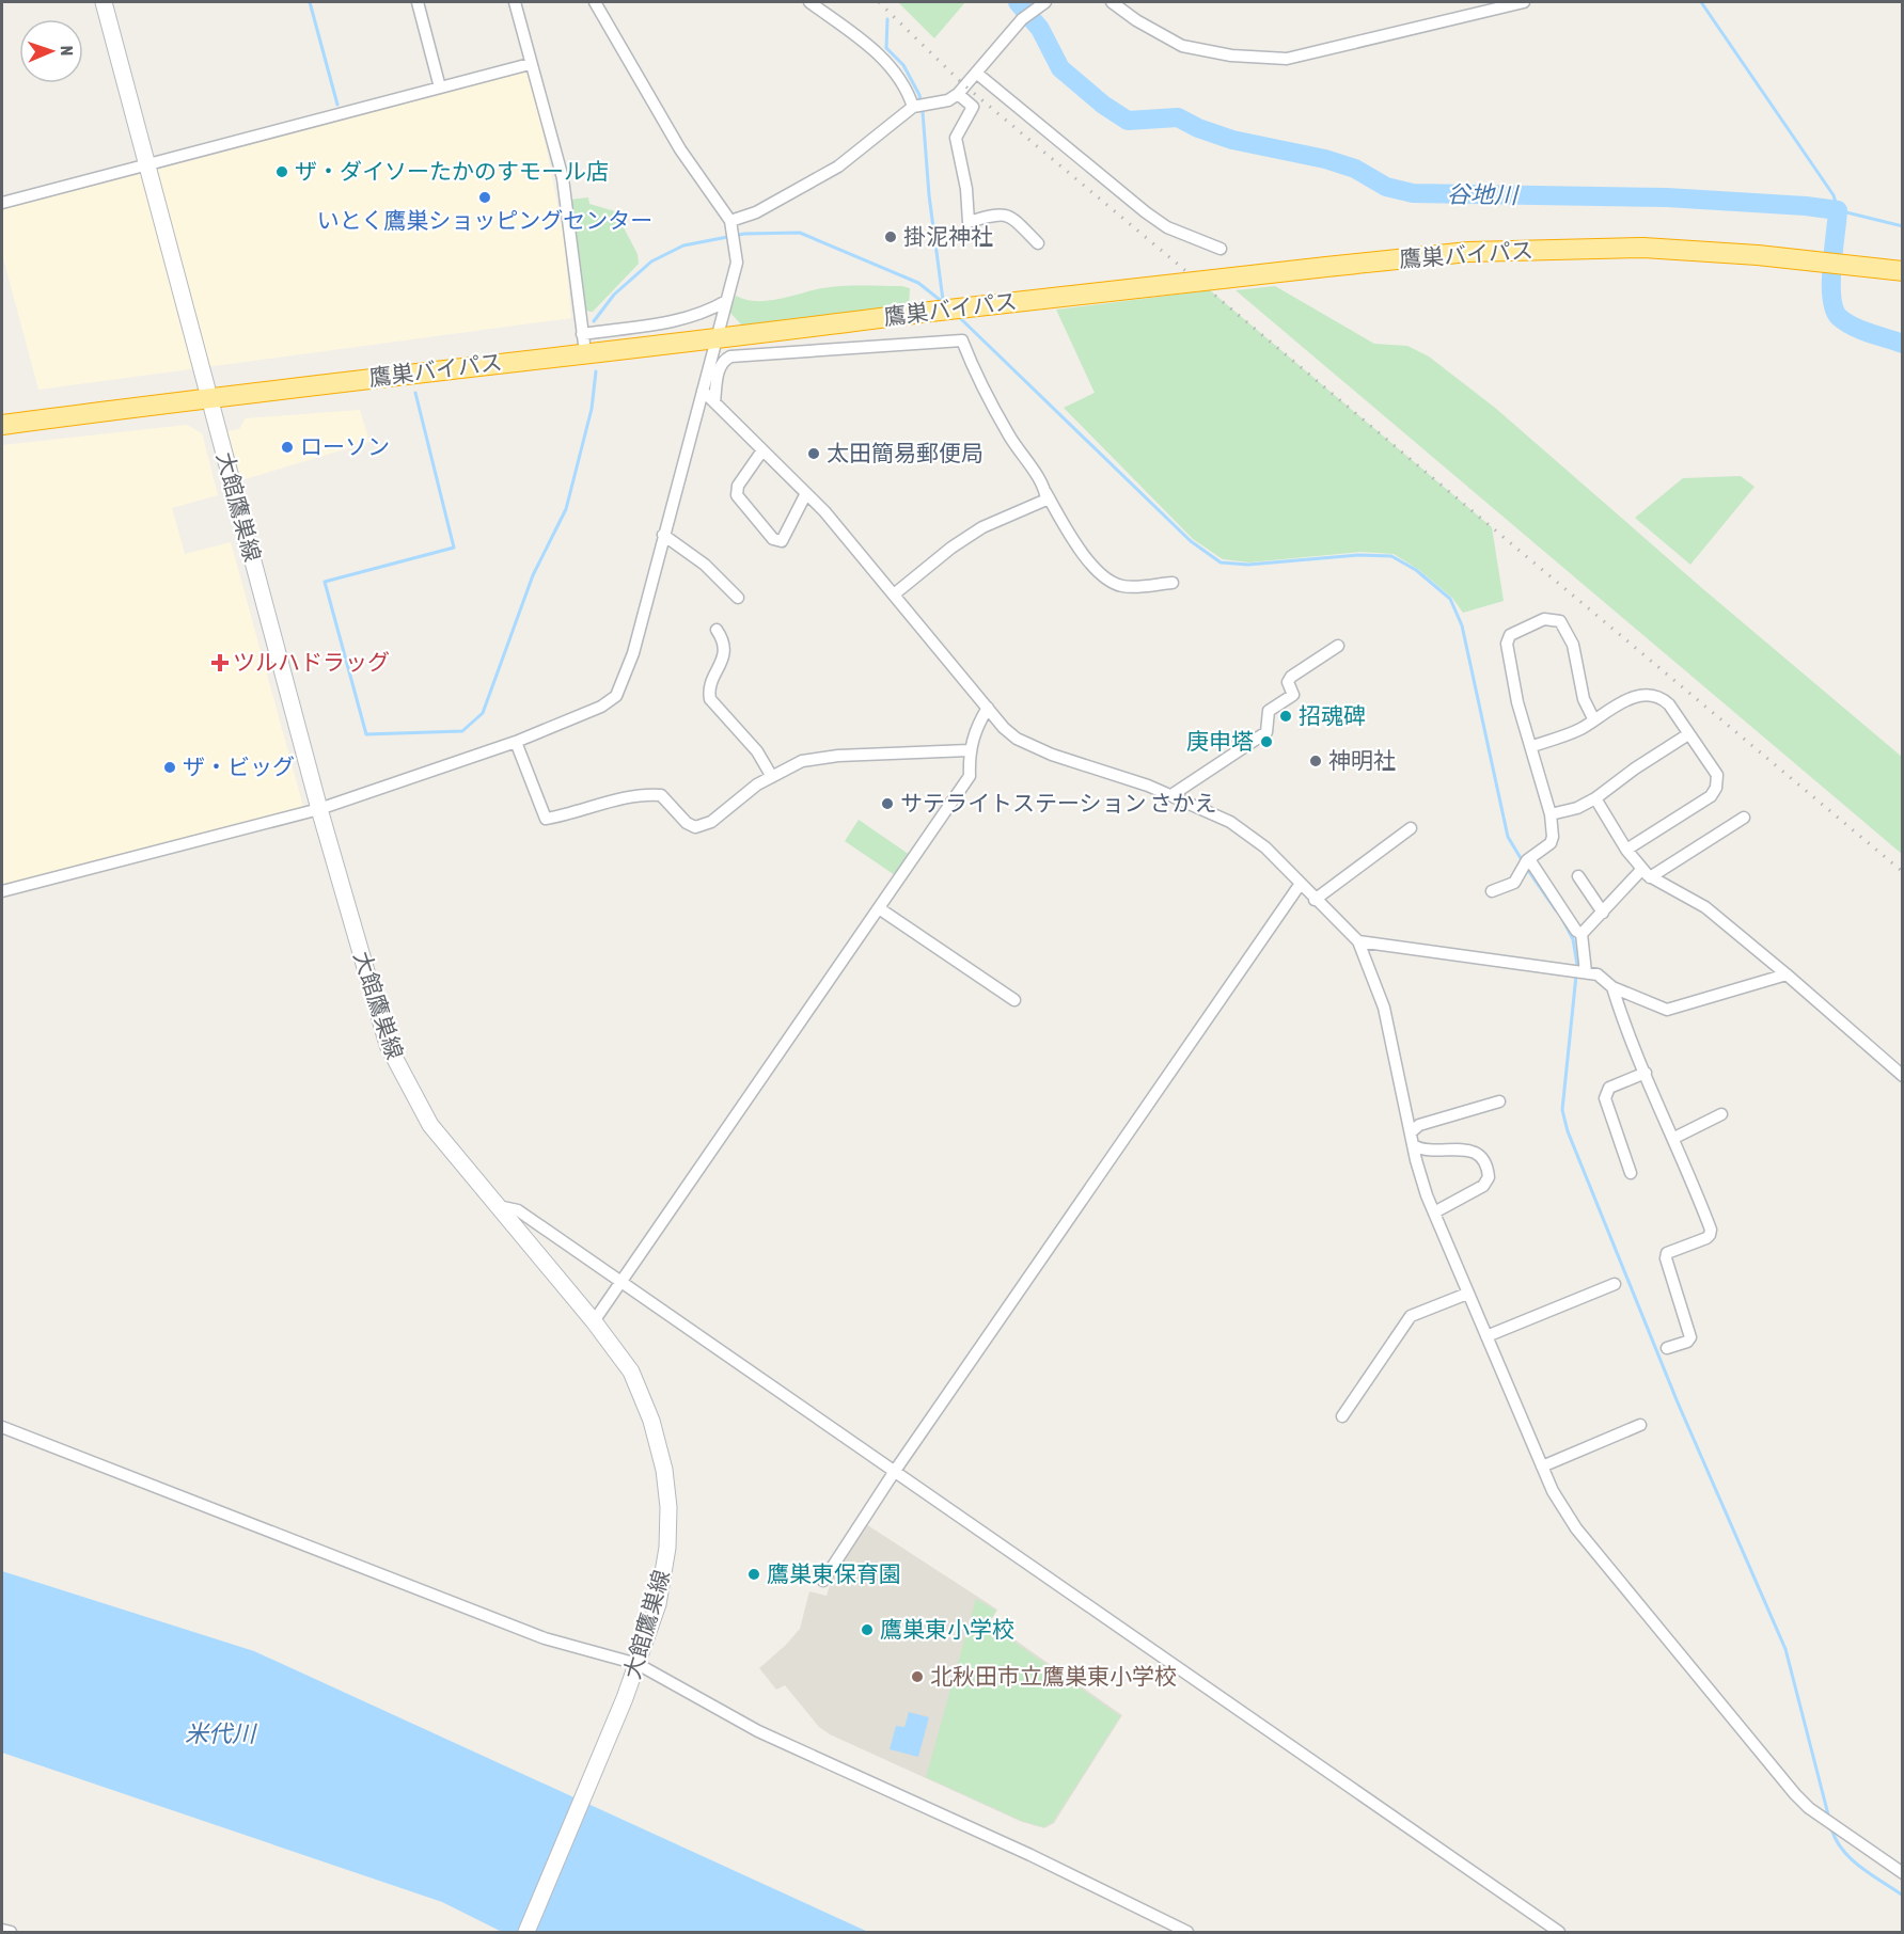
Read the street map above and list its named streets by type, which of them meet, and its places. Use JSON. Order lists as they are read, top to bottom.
{
  "streets": {
    "highway": ["鷹巣バイパス"],
    "main road": ["大館鷹巣線"]
  },
  "crossings": [
    ["鷹巣バイパス", "大館鷹巣線"]
  ],
  "water": ["谷地川", "米代川"],
  "places": {
    "other": [
      "ザ・ダイソーたかのすモール店",
      "いとく鷹巣ショッピングセンター",
      "掛泥神社",
      "ローソン",
      "太田簡易郵便局",
      "招魂碑",
      "庚申塔",
      "神明社",
      "ザ・ビッグ",
      "サテライトステーション さかえ",
      "鷹巣東保育園",
      "鷹巣東小学校",
      "北秋田市立鷹巣東小学校"
    ],
    "health": ["ツルハドラッグ"]
  },
  "north": "right"
}
